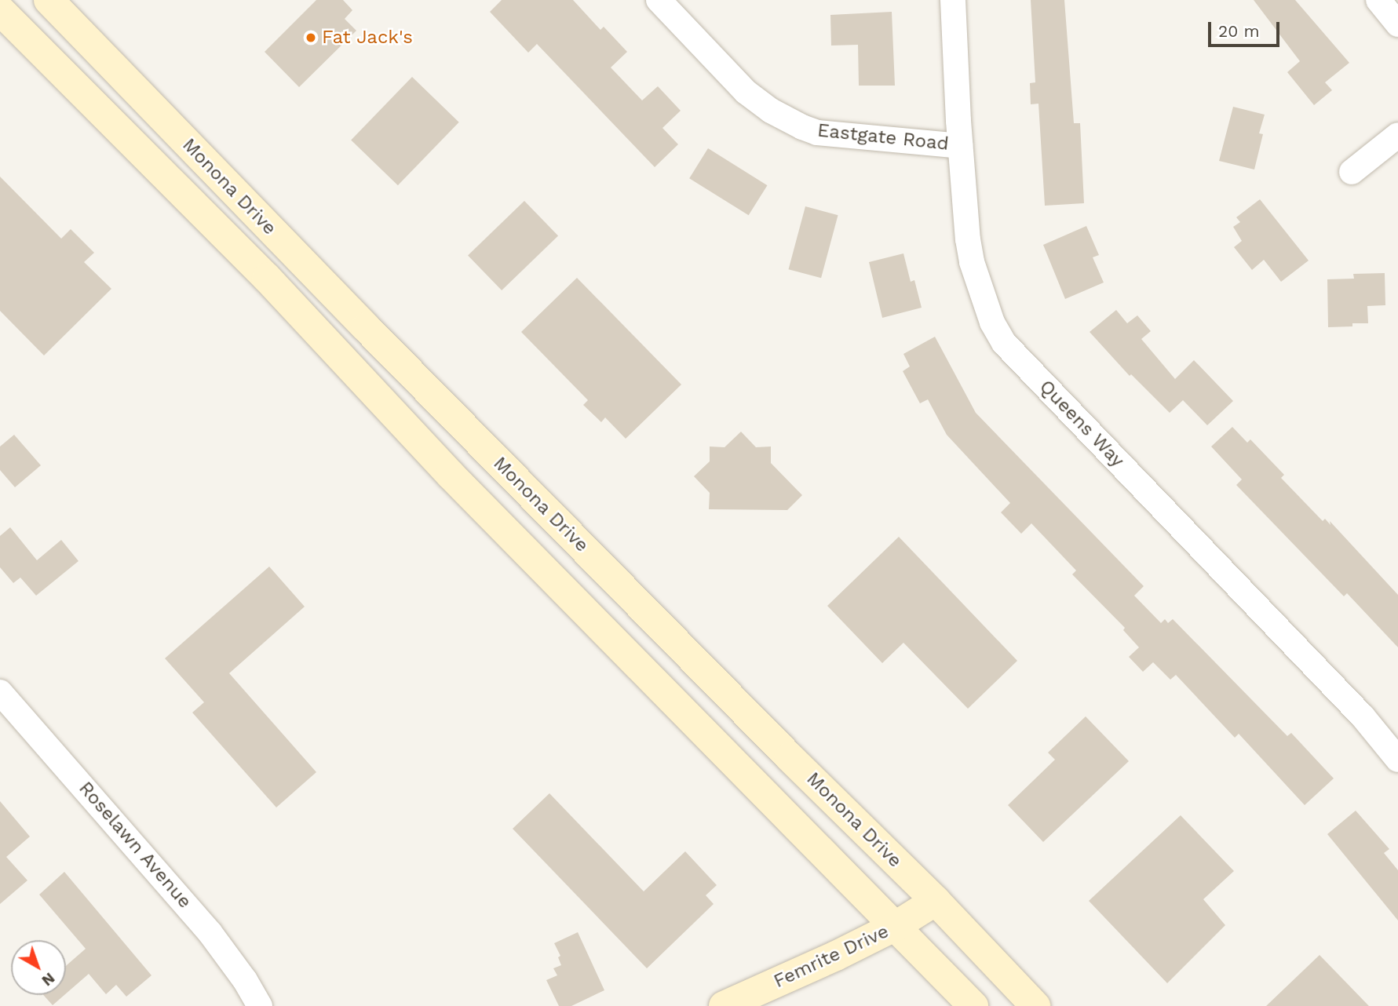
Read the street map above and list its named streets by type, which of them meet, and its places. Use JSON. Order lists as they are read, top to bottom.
{
  "streets": {
    "street": [
      "Eastgate Road",
      "Monona Drive",
      "Queens Way",
      "Roselawn Avenue",
      "Femrite Drive"
    ]
  },
  "crossings": [
    ["Eastgate Road", "Queens Way"],
    ["Monona Drive", "Femrite Drive"]
  ],
  "places": ["Fat Jack's"],
  "scale_bar": "20 m",
  "north": "bottom right"
}
